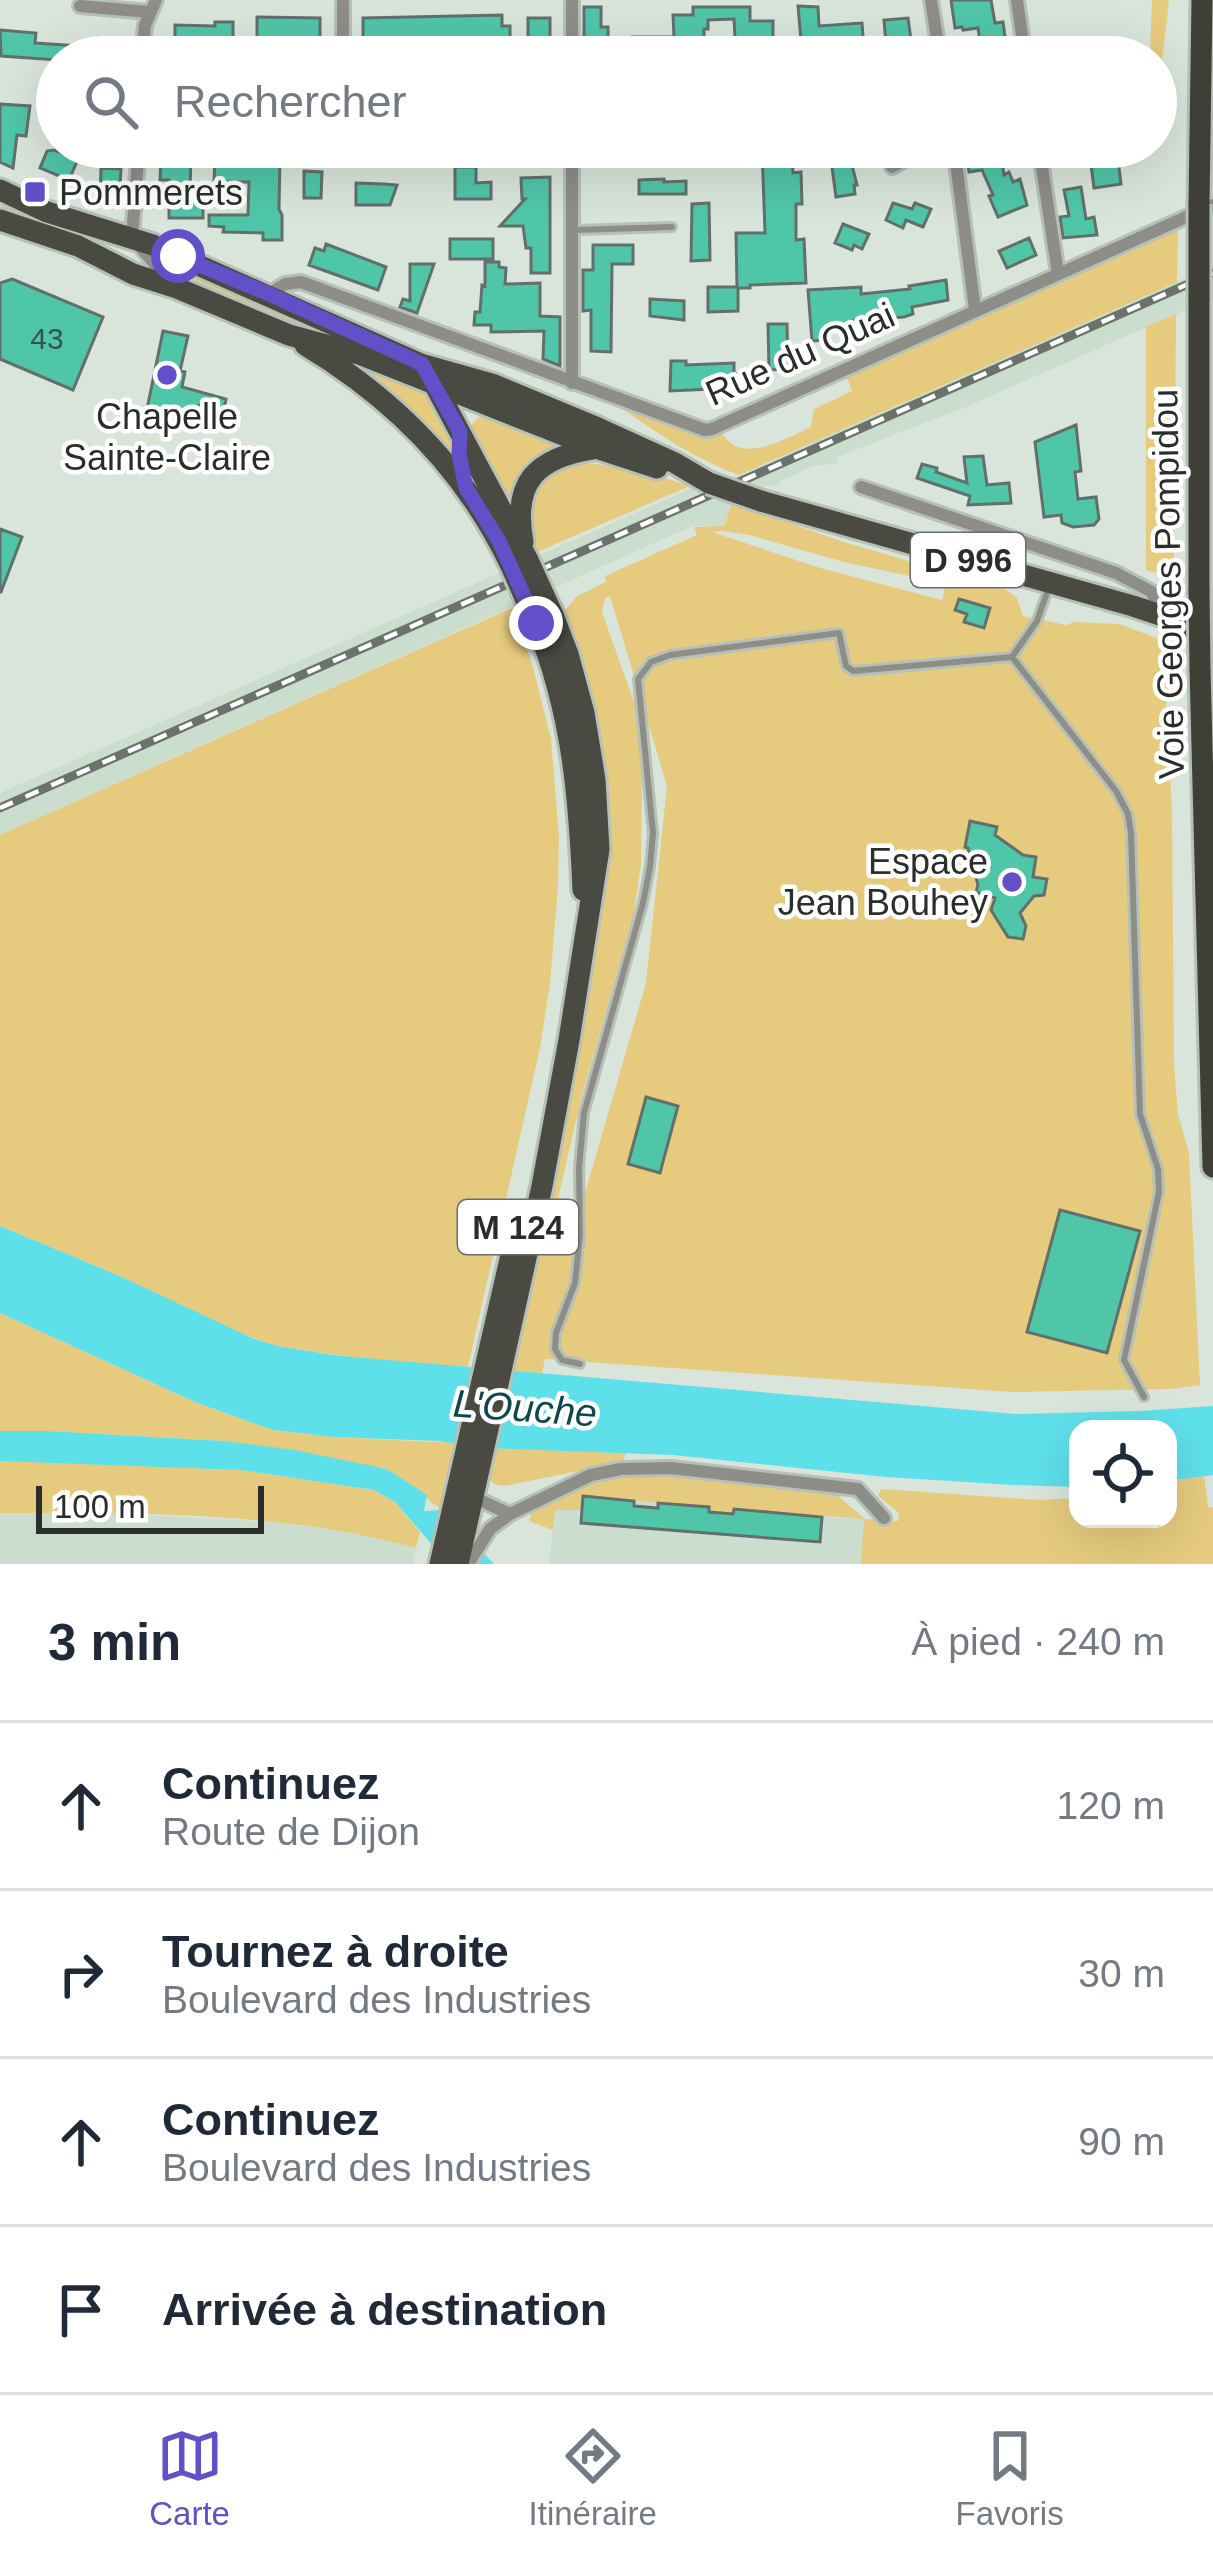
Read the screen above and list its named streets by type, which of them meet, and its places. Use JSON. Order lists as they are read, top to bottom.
{
  "streets": {
    "highway": ["Voie Georges Pompidou"],
    "main road": ["D 996", "M 124"],
    "street": ["Rue du Quai"]
  },
  "crossings": [
    ["Rue du Quai", "Voie Georges Pompidou"]
  ],
  "water": ["L'Ouche"],
  "places": {
    "transit": ["Pommerets"],
    "other": ["Chapelle Sainte-Claire", "Espace Jean Bouhey"]
  },
  "house_numbers": ["43"],
  "scale_bar": "100 m",
  "page": {
    "search": "Rechercher",
    "scale": "100 m",
    "heading": ["3 min", "À pied · 240 m"],
    "list": [
      ["Continuez", "Route de Dijon", "120 m"],
      ["Tournez à droite", "Boulevard des Industries", "30 m"],
      ["Continuez", "Boulevard des Industries", "90 m"],
      "Arrivée à destination"
    ],
    "nav": ["Carte", "Itinéraire", "Favoris"]
  }
}
